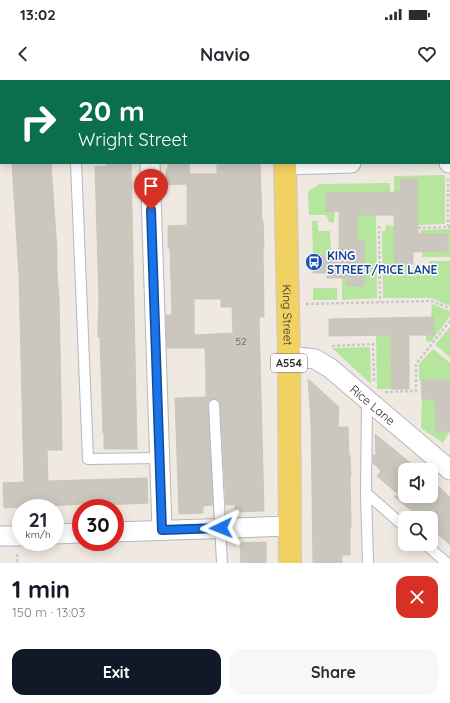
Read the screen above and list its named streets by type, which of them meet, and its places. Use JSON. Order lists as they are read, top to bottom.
{
  "streets": {
    "main road": ["King Street", "A554"],
    "street": ["Rice Lane"]
  },
  "crossings": [
    ["King Street", "Rice Lane"]
  ],
  "places": {
    "bus stop": ["KING STREET/RICE LANE"]
  },
  "house_numbers": ["52"],
  "page": {
    "status": "13:02",
    "header": "Navio",
    "turn": ["20 m", "Wright Street"],
    "speed": "21 km/h",
    "limit": "30",
    "heading": ["1 min", "150 m · 13:03"],
    "buttons": ["Exit", "Share"]
  }
}
